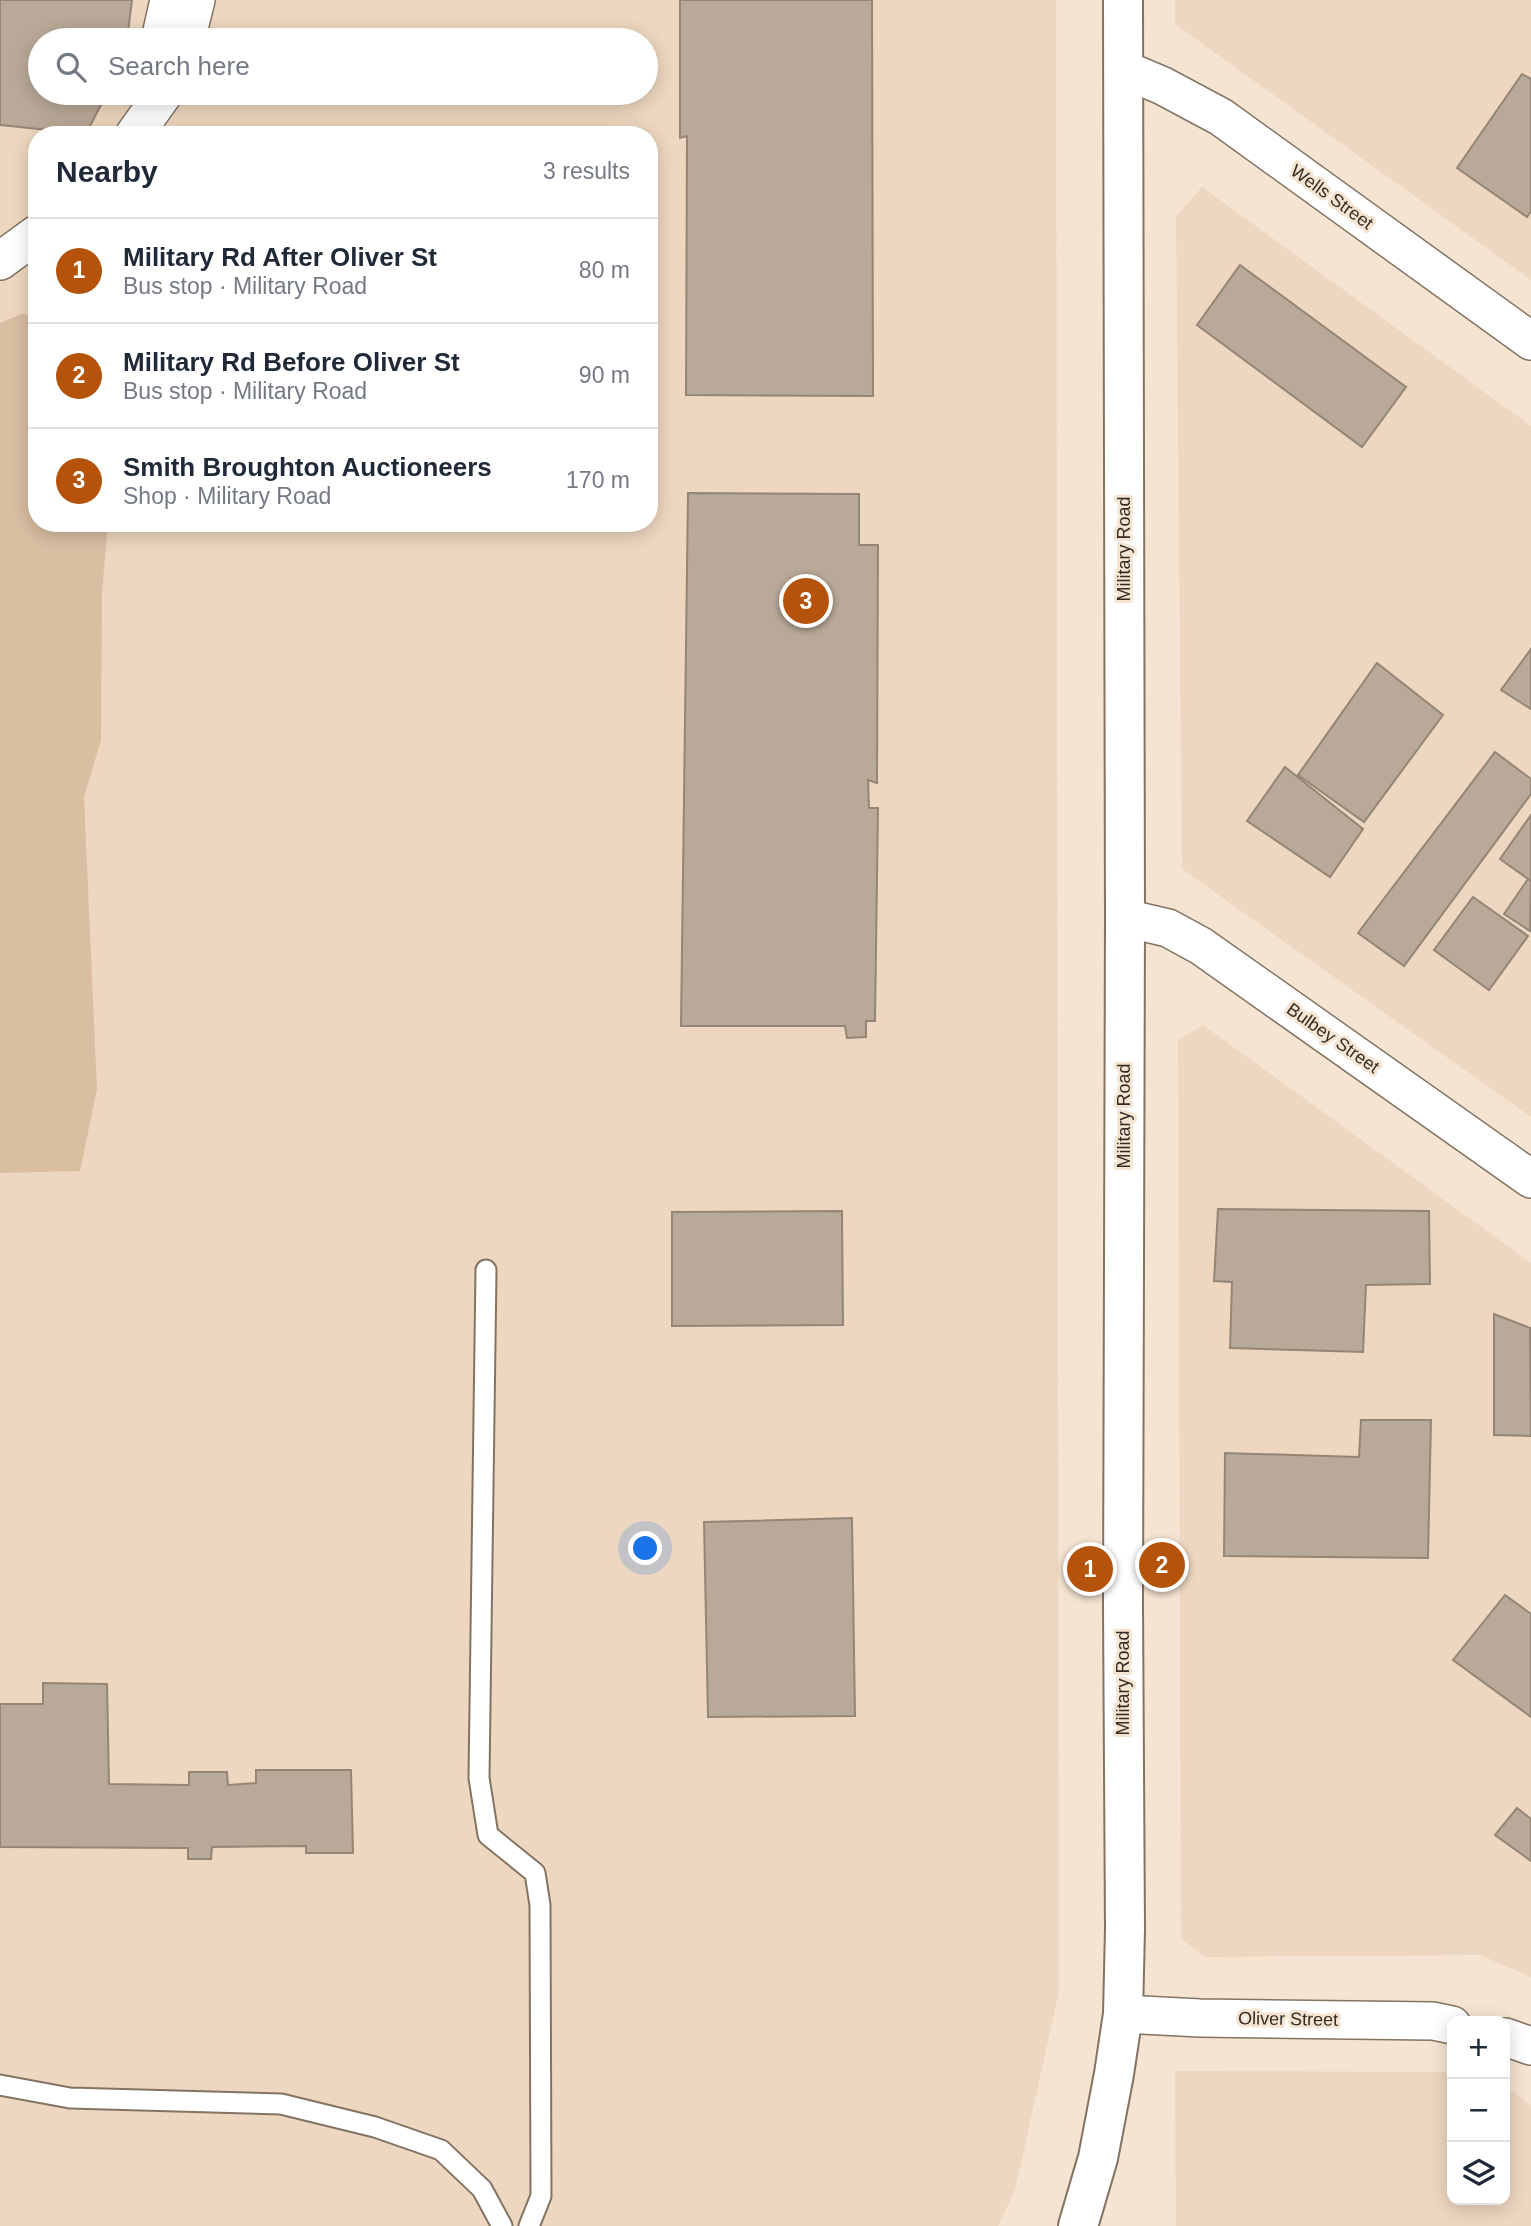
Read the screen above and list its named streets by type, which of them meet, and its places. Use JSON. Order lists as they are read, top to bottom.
{
  "streets": {
    "main road": ["Military Road"],
    "street": ["Wells Street", "Bulbey Street", "Oliver Street"]
  },
  "crossings": [
    ["Wells Street", "Military Road"],
    ["Military Road", "Bulbey Street"],
    ["Military Road", "Oliver Street"]
  ],
  "page": {
    "search": "Search here",
    "heading": ["Nearby", "3 results"],
    "list": [
      {
        "mark": "1",
        "name": "Military Rd After Oliver St",
        "note": "Bus stop · Military Road",
        "value": "80 m"
      },
      {
        "mark": "2",
        "name": "Military Rd Before Oliver St",
        "note": "Bus stop · Military Road",
        "value": "90 m"
      },
      {
        "mark": "3",
        "name": "Smith Broughton Auctioneers",
        "note": "Shop · Military Road",
        "value": "170 m"
      }
    ],
    "pins": ["3", "2", "1"],
    "map_buttons": ["+", "−"]
  }
}
